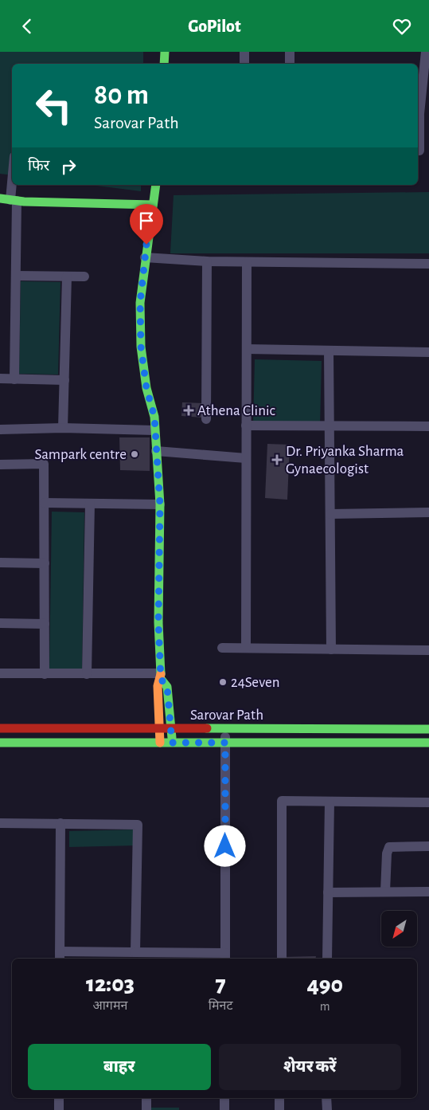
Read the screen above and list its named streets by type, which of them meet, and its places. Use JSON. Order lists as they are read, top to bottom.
{
  "streets": {
    "main road": ["Sarovar Path"]
  },
  "places": {
    "health": ["Athena Clinic", "Dr. Priyanka Sharma Gynaecologist"],
    "other": ["Sampark centre", "24Seven"]
  },
  "north": "bottom left",
  "page": {
    "header": "GoPilot",
    "turn": ["80 m", "Sarovar Path"],
    "then": "फिर",
    "eta": [
      "12:03",
      "आगमन",
      "7",
      "मिनट",
      "490",
      "m"
    ],
    "buttons": ["बाहर", "शेयर करें"]
  }
}
